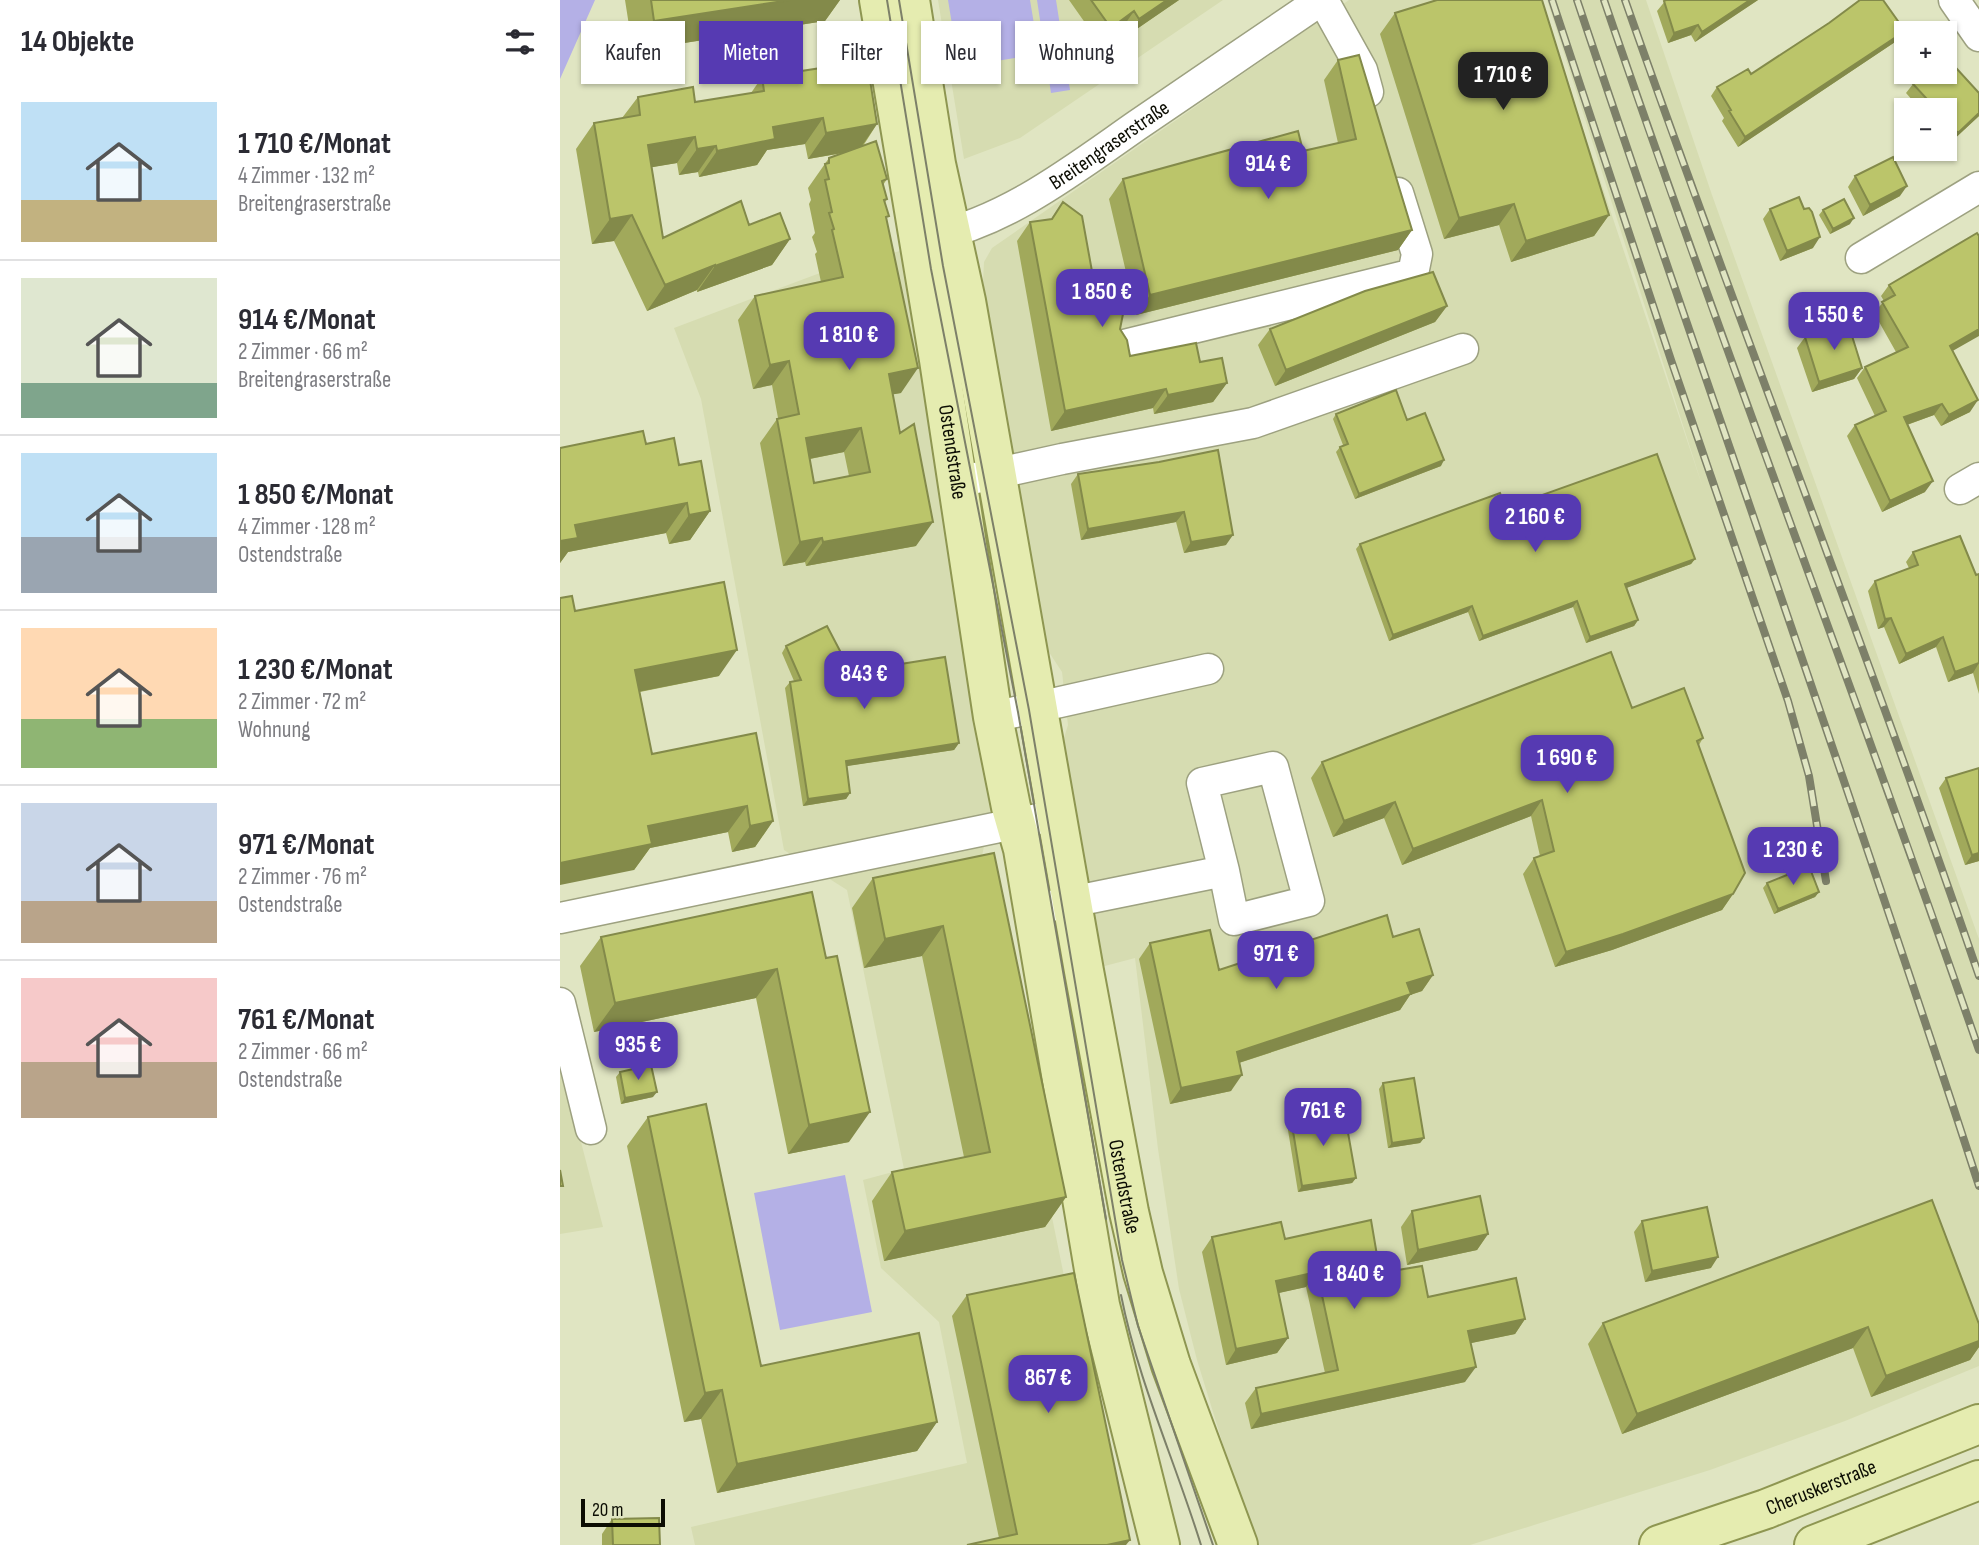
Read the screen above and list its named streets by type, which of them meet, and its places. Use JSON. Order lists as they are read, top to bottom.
{
  "streets": {
    "main road": ["Ostendstraße", "Cheruskerstraße"],
    "street": ["Breitengraserstraße"]
  },
  "crossings": [
    ["Breitengraserstraße", "Ostendstraße"]
  ],
  "scale_bar": "20 m",
  "page": {
    "heading": "14 Objekte",
    "map_buttons": ["+", "−"],
    "chip": [
      "Kaufen",
      "Mieten",
      "Filter",
      "Neu",
      "Wohnung"
    ],
    "price": [
      "1 710 €",
      "914 €",
      "1 850 €",
      "1 550 €",
      "1 810 €",
      "2 160 €",
      "843 €",
      "1 690 €",
      "1 230 €",
      "971 €",
      "935 €",
      "761 €",
      "1 840 €",
      "867 €"
    ],
    "list": [
      {
        "name": "1 710 €/Monat",
        "note": "4 Zimmer · 132 m² · Breitengraserstraße"
      },
      {
        "name": "914 €/Monat",
        "note": "2 Zimmer · 66 m² · Breitengraserstraße"
      },
      {
        "name": "1 850 €/Monat",
        "note": "4 Zimmer · 128 m² · Ostendstraße"
      },
      {
        "name": "1 230 €/Monat",
        "note": "2 Zimmer · 72 m² · Wohnung"
      },
      {
        "name": "971 €/Monat",
        "note": "2 Zimmer · 76 m² · Ostendstraße"
      },
      {
        "name": "761 €/Monat",
        "note": "2 Zimmer · 66 m² · Ostendstraße"
      }
    ],
    "scale": "20 m"
  }
}
